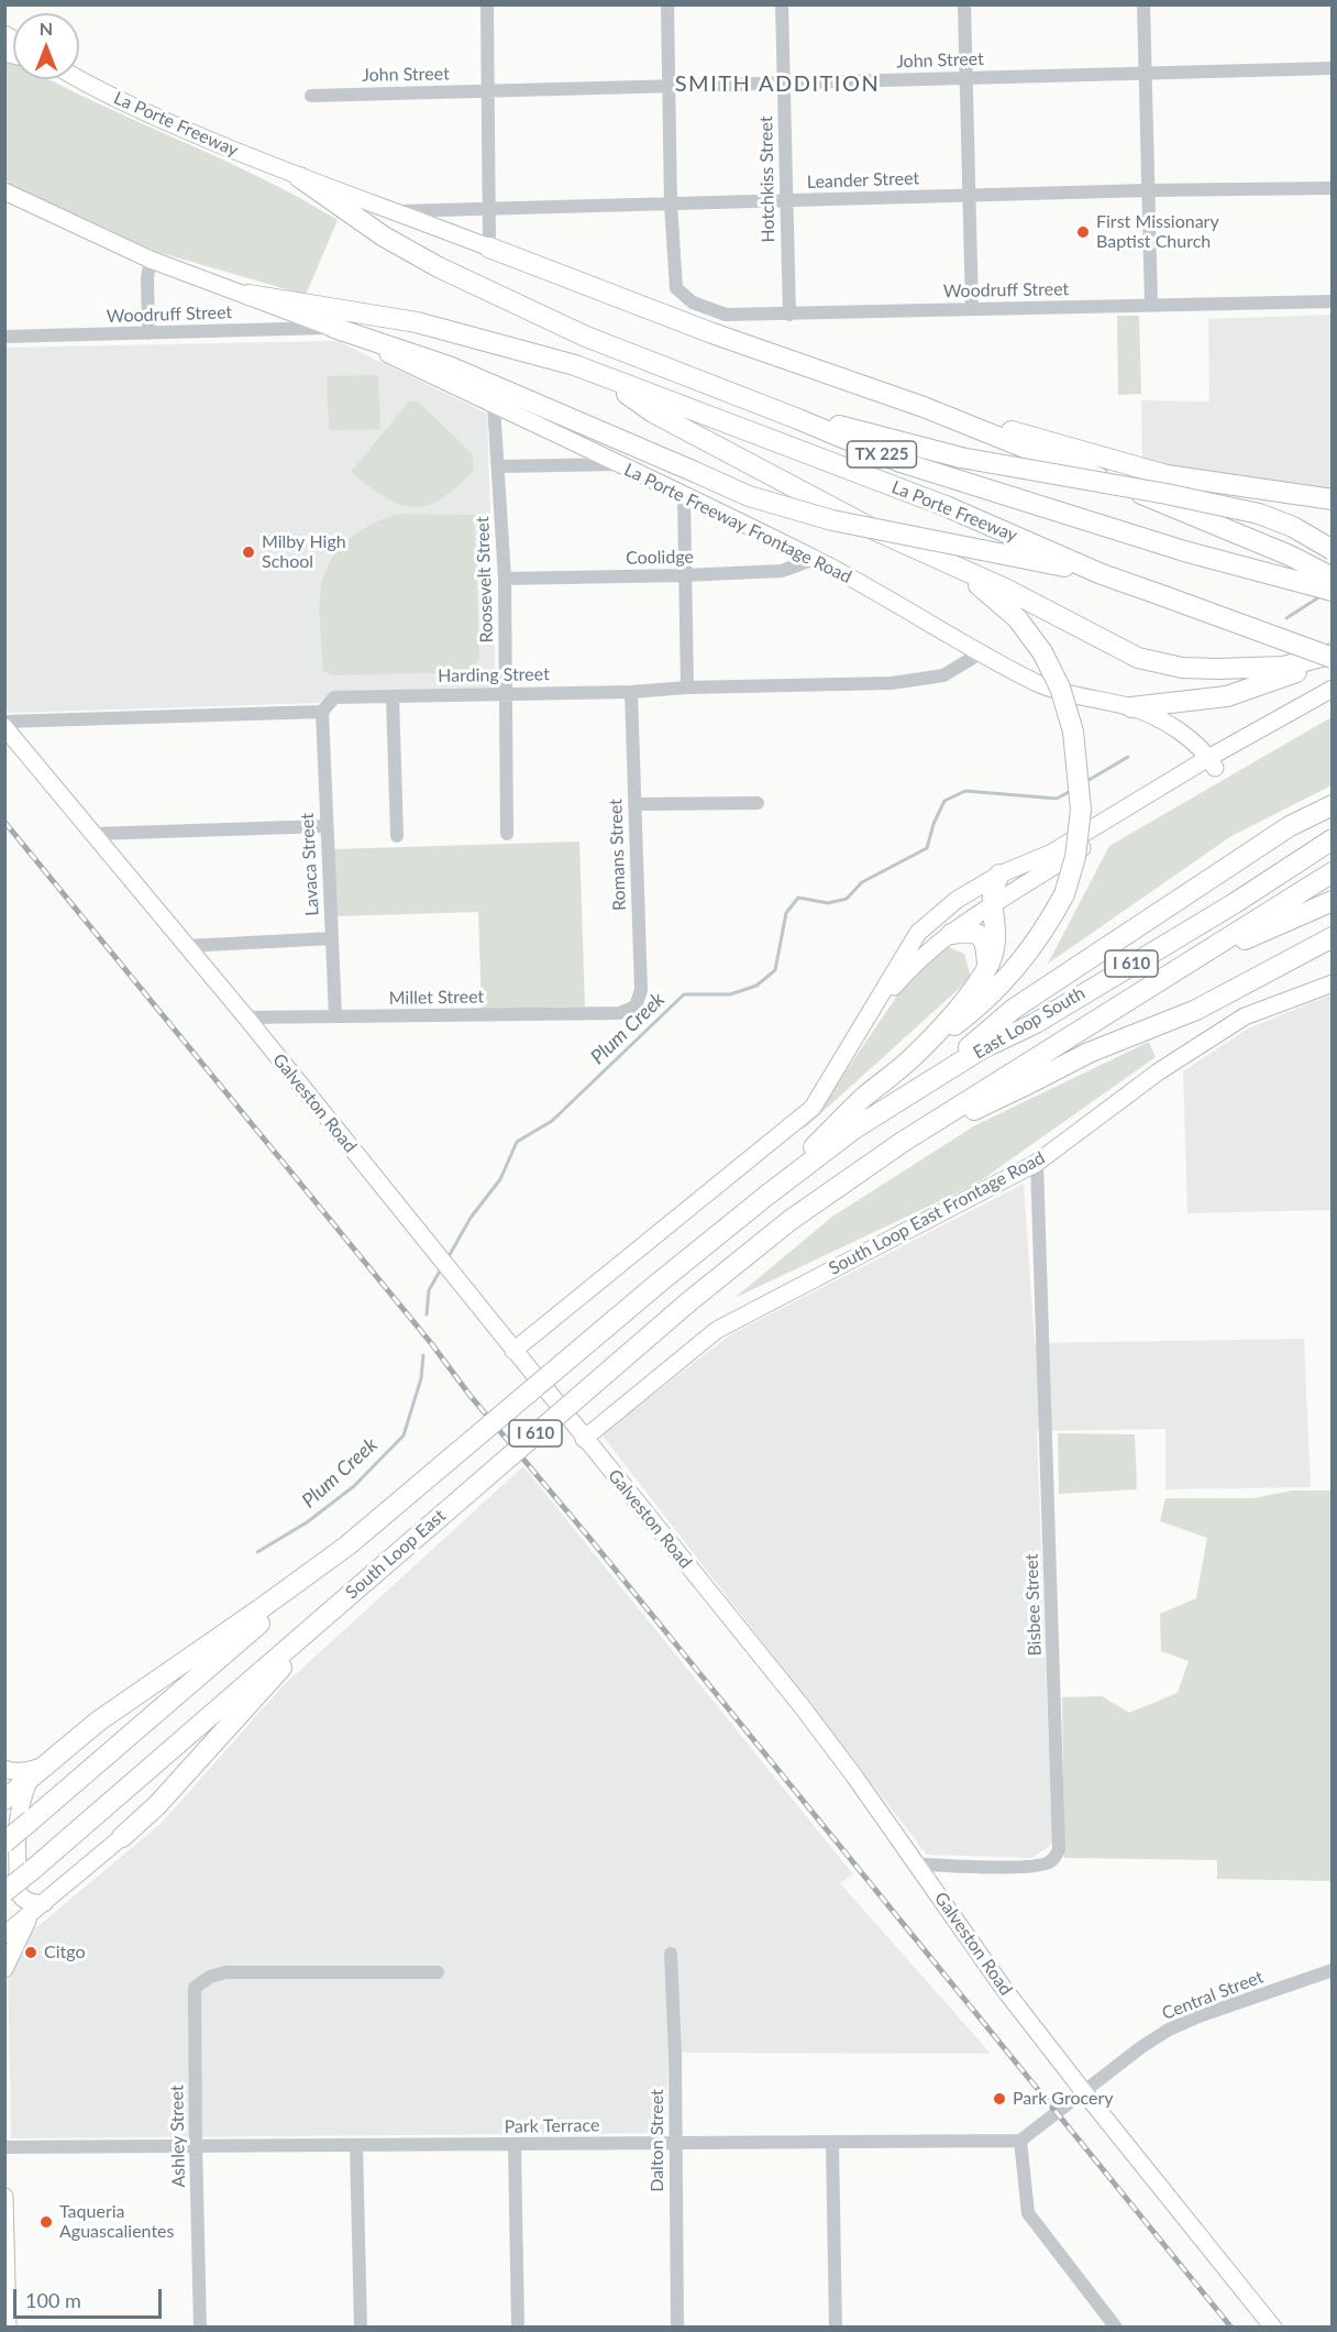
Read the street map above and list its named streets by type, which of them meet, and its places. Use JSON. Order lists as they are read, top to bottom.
{
  "streets": {
    "highway": [
      "La Porte Freeway",
      "TX 225",
      "I 610",
      "East Loop South",
      "South Loop East"
    ],
    "main road": ["La Porte Freeway Frontage Road", "Galveston Road", "South Loop East Frontage Road"],
    "street": [
      "John Street",
      "Hotchkiss Street",
      "Leander Street",
      "Woodruff Street",
      "Coolidge",
      "Roosevelt Street",
      "Harding Street",
      "Romans Street",
      "Lavaca Street",
      "Millet Street",
      "Bisbee Street",
      "Central Street",
      "Park Terrace",
      "Ashley Street",
      "Dalton Street"
    ]
  },
  "crossings": [
    ["John Street", "Hotchkiss Street"],
    ["La Porte Freeway", "La Porte Freeway Frontage Road"],
    ["Hotchkiss Street", "Leander Street"],
    ["Hotchkiss Street", "Woodruff Street"],
    ["Leander Street", "Woodruff Street"],
    ["Woodruff Street", "La Porte Freeway Frontage Road"],
    ["La Porte Freeway Frontage Road", "Coolidge"],
    ["La Porte Freeway Frontage Road", "Roosevelt Street"],
    ["La Porte Freeway Frontage Road", "Harding Street"],
    ["Coolidge", "Roosevelt Street"],
    ["Roosevelt Street", "Harding Street"],
    ["Harding Street", "Romans Street"],
    ["Harding Street", "Lavaca Street"],
    ["Romans Street", "Millet Street"],
    ["Lavaca Street", "Millet Street"],
    ["Millet Street", "Galveston Road"],
    ["East Loop South", "South Loop East"],
    ["Galveston Road", "South Loop East Frontage Road"],
    ["Galveston Road", "Bisbee Street"],
    ["Galveston Road", "Central Street"],
    ["South Loop East Frontage Road", "Bisbee Street"],
    ["Park Terrace", "Ashley Street"],
    ["Park Terrace", "Dalton Street"]
  ],
  "districts": ["SMITH ADDITION"],
  "water": ["Plum Creek"],
  "places": [
    "First Missionary Baptist Church",
    "Milby High School",
    "Citgo",
    "Park Grocery",
    "Taqueria Aguascalientes"
  ],
  "scale_bar": "100 m",
  "north": "top"
}
